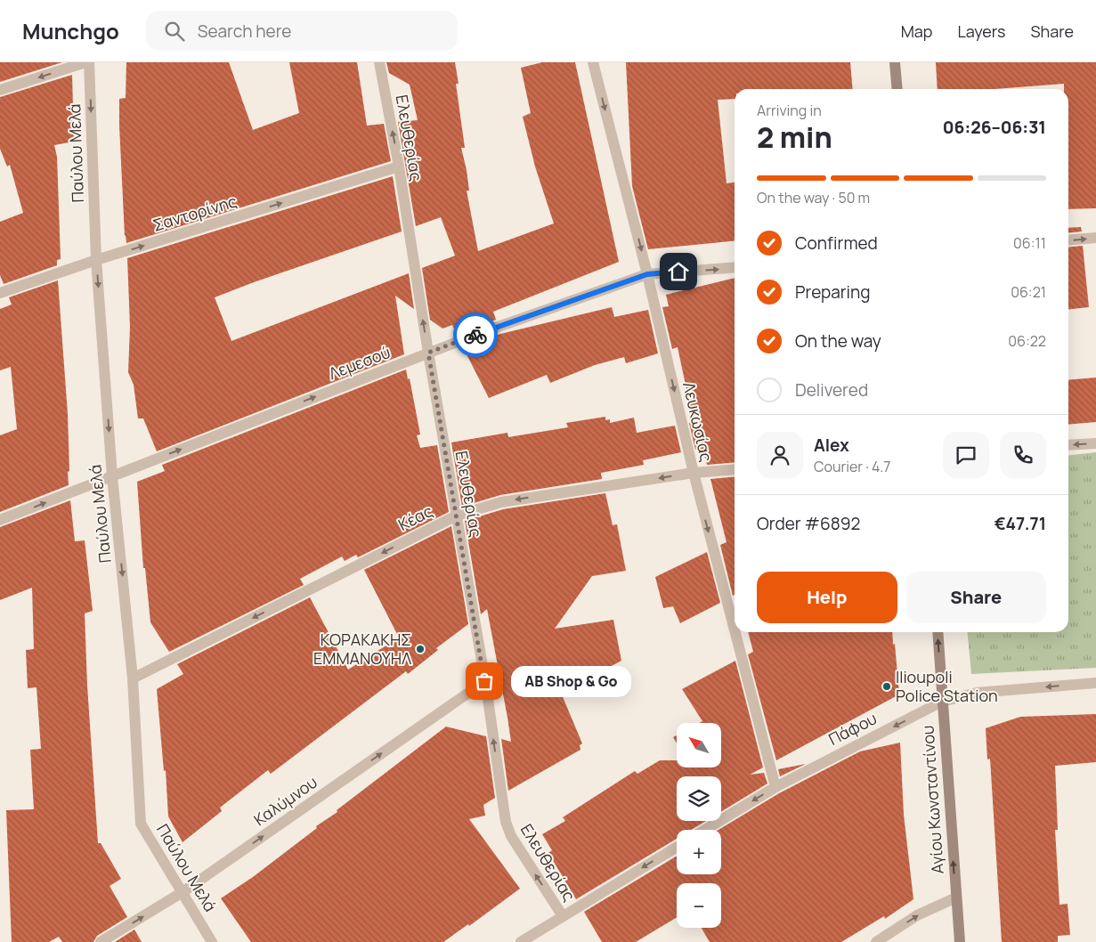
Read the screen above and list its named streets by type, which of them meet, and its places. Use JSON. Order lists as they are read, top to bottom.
{
  "streets": {
    "street": [
      "Ελευθερίας",
      "Παύλου Μελά",
      "Σαντορίνης",
      "Λεμεσού",
      "Λευκωσίας",
      "Κέας",
      "Πάφου",
      "Αγίου Κωνσταντίνου",
      "Καλύμνου"
    ]
  },
  "crossings": [
    ["Ελευθερίας", "Σαντορίνης"],
    ["Ελευθερίας", "Λεμεσού"],
    ["Ελευθερίας", "Κέας"],
    ["Ελευθερίας", "Καλύμνου"],
    ["Παύλου Μελά", "Σαντορίνης"],
    ["Παύλου Μελά", "Λεμεσού"],
    ["Παύλου Μελά", "Κέας"],
    ["Παύλου Μελά", "Καλύμνου"],
    ["Λεμεσού", "Λευκωσίας"],
    ["Λευκωσίας", "Κέας"],
    ["Λευκωσίας", "Πάφου"],
    ["Πάφου", "Αγίου Κωνσταντίνου"]
  ],
  "one_way": [
    "Ελευθερίας",
    "Παύλου Μελά",
    "Σαντορίνης",
    "Λεμεσού",
    "Λευκωσίας",
    "Κέας",
    "Πάφου",
    "Αγίου Κωνσταντίνου",
    "Καλύμνου"
  ],
  "places": ["ΚΟΡΑΚΑΚΗΣ ΕΜΜΑΝΟΥΗΛ", "ΑΒ Shop & Go", "Ilioupoli Police Station"],
  "north": "top left",
  "page": {
    "header": "Munchgo",
    "search": "Search here",
    "nav": ["Map", "Layers", "Share"],
    "heading": ["2 min", "Arriving in", "06:26–06:31"],
    "panel": [
      "Alex",
      "Courier · 4.7",
      "Order #6892",
      "€47.71"
    ],
    "bar": "On the way · 50 m",
    "list": [
      ["Confirmed", "06:11"],
      ["Preparing", "06:21"],
      ["On the way", "06:22"],
      "Delivered"
    ],
    "buttons": ["Help", "Share"],
    "bubble": "ΑΒ Shop & Go",
    "map_buttons": ["+", "−"]
  }
}
